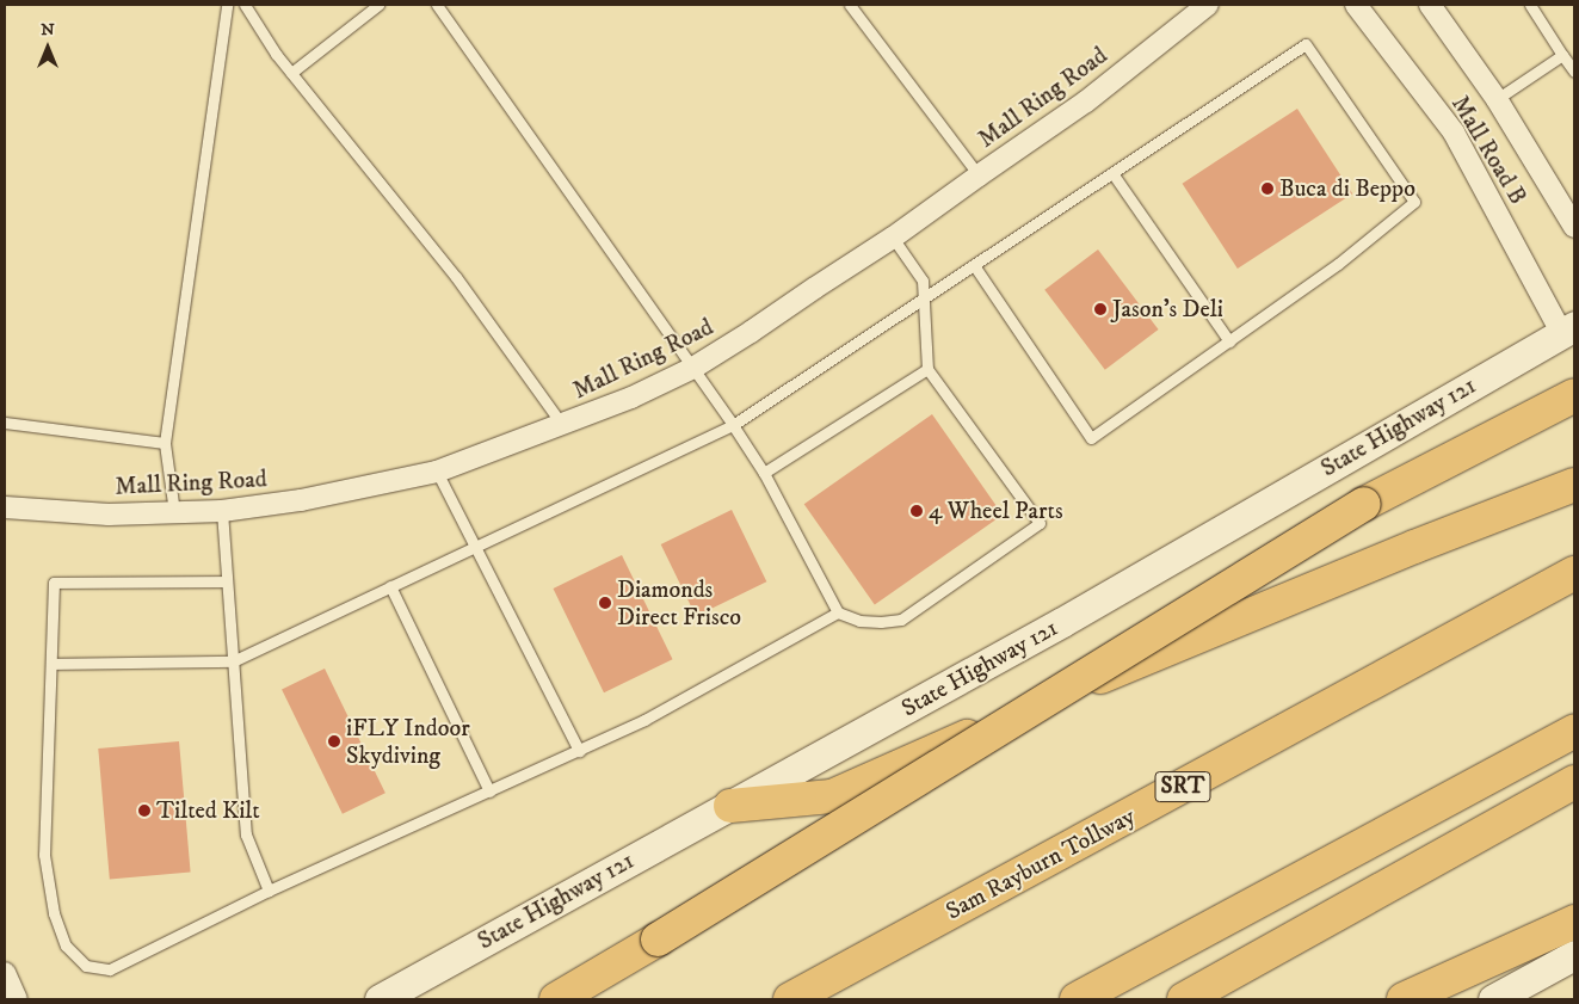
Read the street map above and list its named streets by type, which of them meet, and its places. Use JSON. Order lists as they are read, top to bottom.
{
  "streets": {
    "highway": ["SRT", "Sam Rayburn Tollway"],
    "main road": ["State Highway 121"],
    "street": ["Mall Ring Road", "Mall Road B"]
  },
  "crossings": [
    ["Mall Road B", "State Highway 121"]
  ],
  "places": [
    "Buca di Beppo",
    "Jason's Deli",
    "4 Wheel Parts",
    "Diamonds Direct Frisco",
    "iFLY Indoor Skydiving",
    "Tilted Kilt"
  ],
  "north": "top"
}
